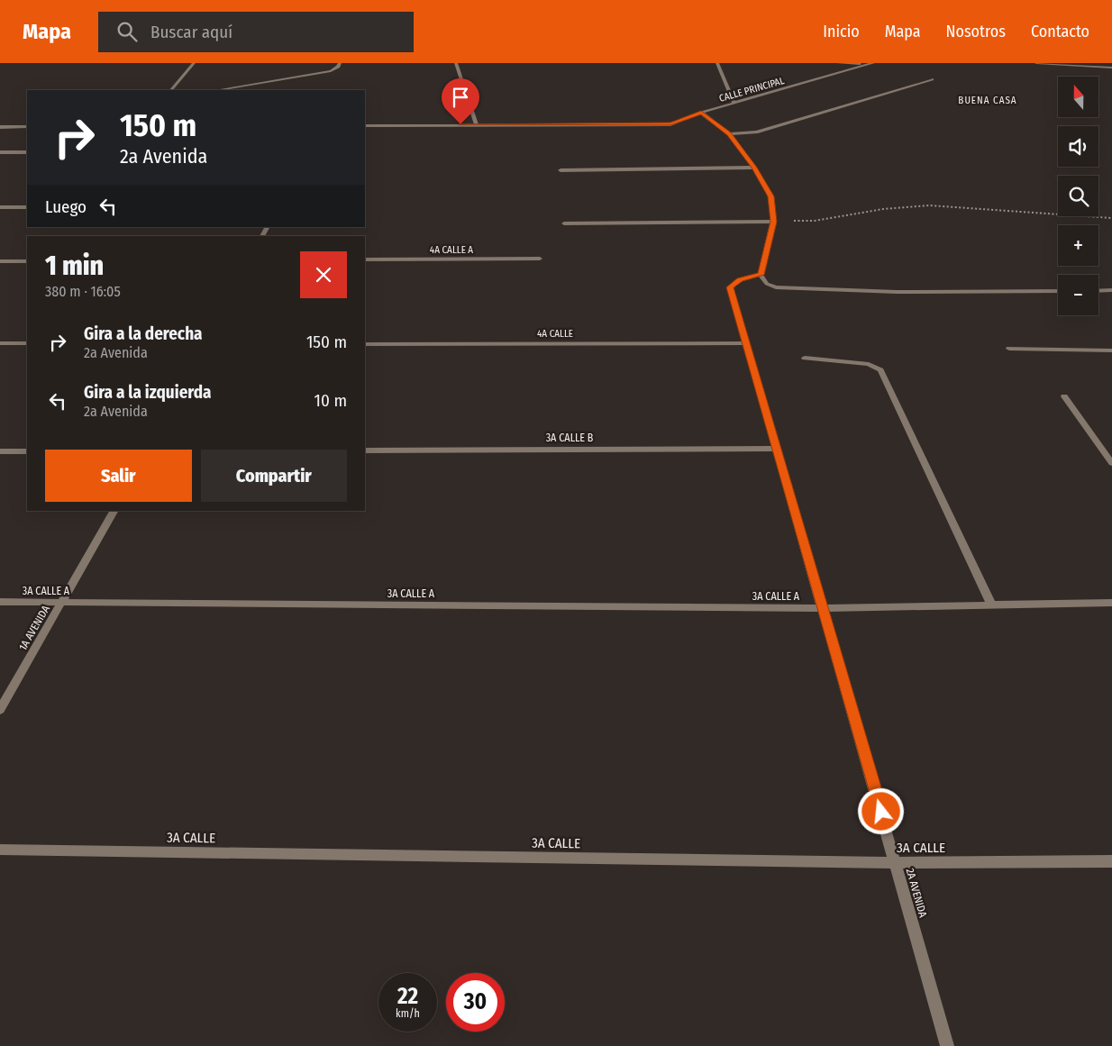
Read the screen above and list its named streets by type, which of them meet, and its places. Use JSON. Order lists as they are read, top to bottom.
{
  "streets": {
    "street": [
      "CALLE PRINCIPAL",
      "4A CALLE A",
      "4A CALLE",
      "3A CALLE B",
      "3A CALLE A",
      "1A AVENIDA",
      "3A CALLE",
      "2A AVENIDA"
    ]
  },
  "crossings": [
    ["4A CALLE", "2A AVENIDA"],
    ["3A CALLE B", "2A AVENIDA"],
    ["3A CALLE A", "1A AVENIDA"],
    ["3A CALLE A", "2A AVENIDA"],
    ["3A CALLE", "2A AVENIDA"]
  ],
  "districts": ["BUENA CASA"],
  "north": "top",
  "page": {
    "header": "Mapa",
    "search": "Buscar aquí",
    "nav": [
      "Inicio",
      "Mapa",
      "Nosotros",
      "Contacto"
    ],
    "map_buttons": ["+", "−"],
    "turn": ["150 m", "2a Avenida"],
    "then": "Luego",
    "heading": ["1 min", "380 m · 16:05"],
    "list": [
      {
        "name": "Gira a la derecha",
        "note": "2a Avenida",
        "value": "150 m"
      },
      {
        "name": "Gira a la izquierda",
        "note": "2a Avenida",
        "value": "10 m"
      }
    ],
    "buttons": ["Salir", "Compartir"],
    "speed": "22 km/h",
    "limit": "30"
  }
}
